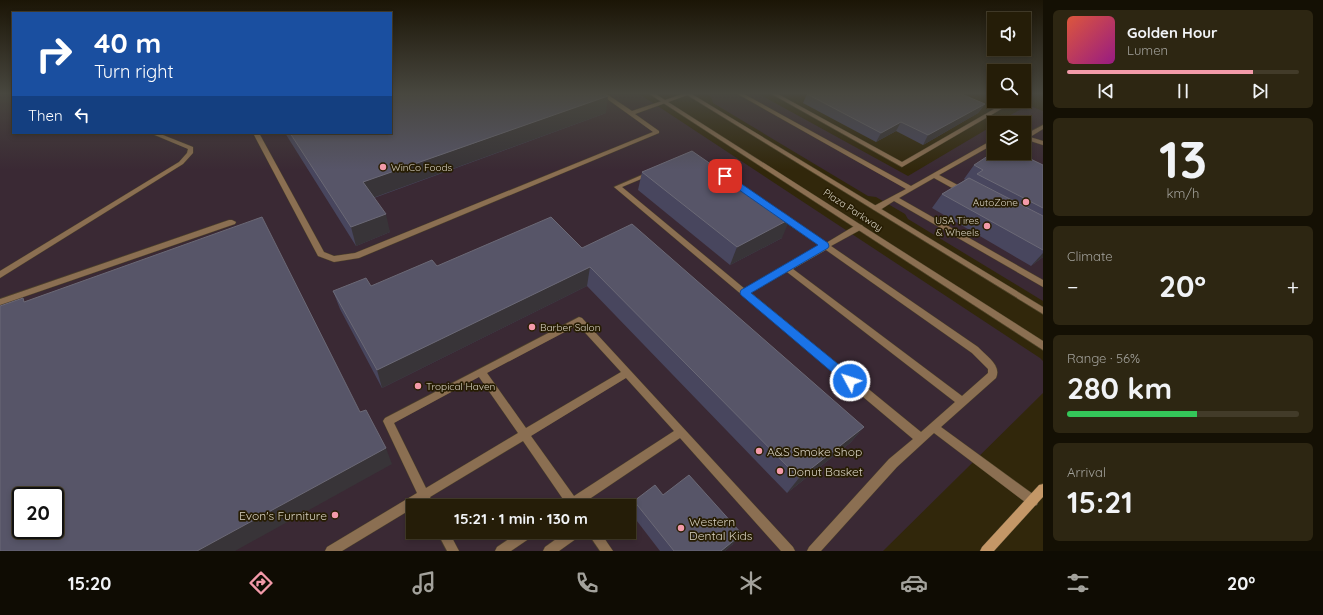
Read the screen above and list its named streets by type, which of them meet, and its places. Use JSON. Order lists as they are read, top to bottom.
{
  "streets": {
    "street": ["Plaza Parkway"]
  },
  "places": [
    "WinCo Foods",
    "AutoZone",
    "USA Tires & Wheels",
    "Barber Salon",
    "Tropical Haven",
    "A&S Smoke Shop",
    "Donut Basket",
    "Evon's Furniture",
    "Western Dental Kids"
  ],
  "page": {
    "turn": ["40 m", "Turn right"],
    "song": ["Golden Hour", "Lumen"],
    "then": "Then",
    "tile": [
      ["13", "km/h"],
      "Climate",
      ["Range · 56%", "280 km"],
      ["Arrival", "15:21"]
    ],
    "heat": ["−", "20°", "+"],
    "limit": "20",
    "trip": "15:21 · 1 min · 130 m",
    "tabs": ["15:20", "20°"]
  }
}
